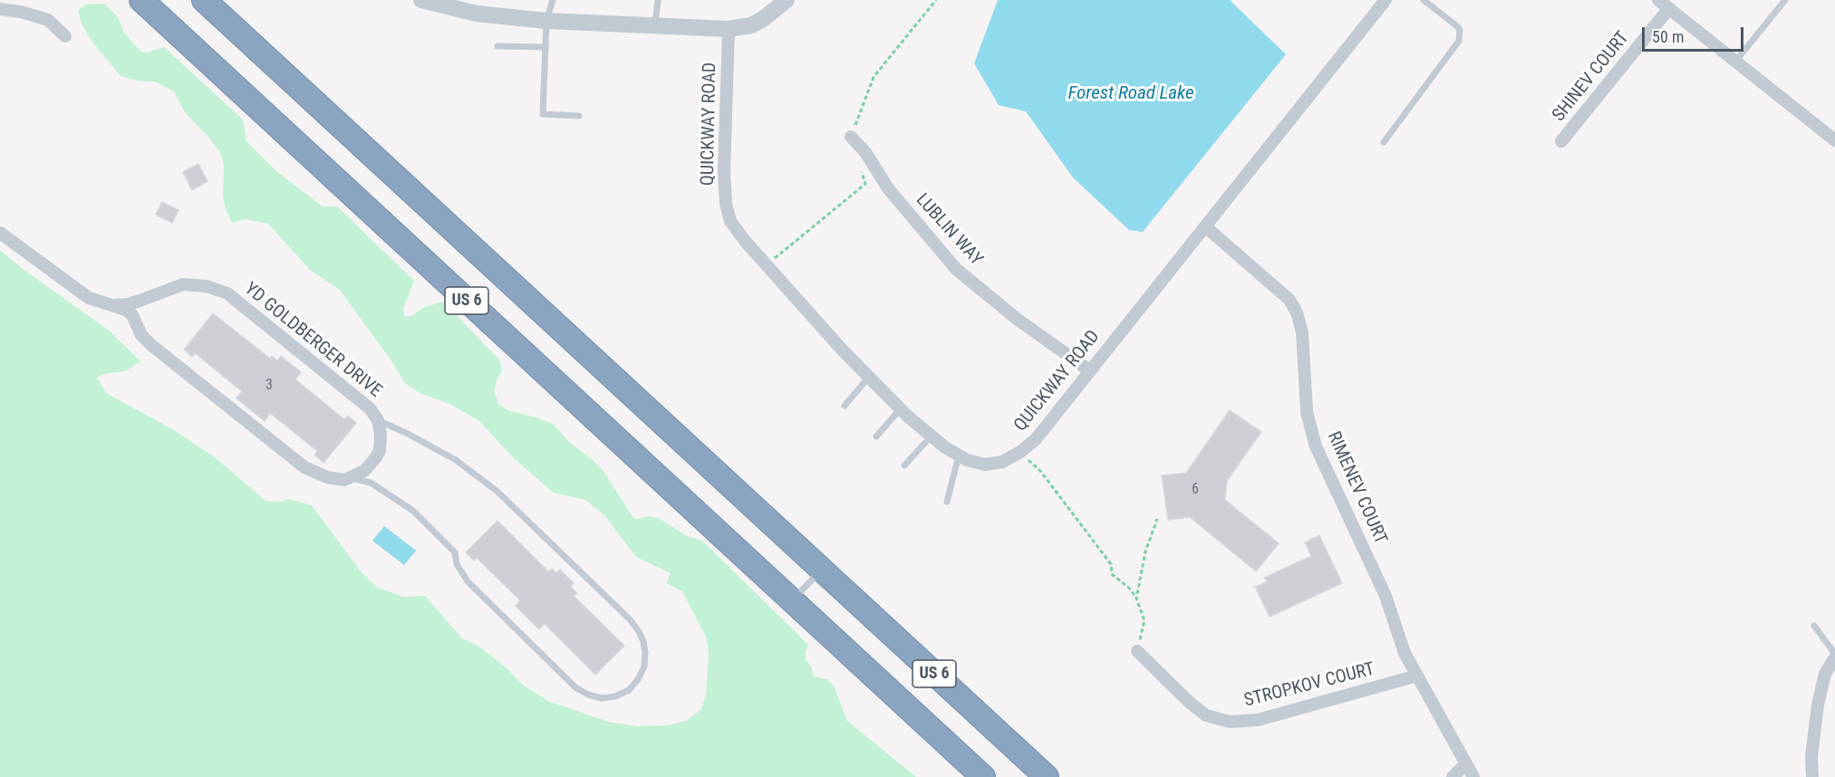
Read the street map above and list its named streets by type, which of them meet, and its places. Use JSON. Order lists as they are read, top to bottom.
{
  "streets": {
    "highway": ["US 6"],
    "street": [
      "SHINEV COURT",
      "QUICKWAY ROAD",
      "LUBLIN WAY",
      "YD GOLDBERGER DRIVE",
      "RIMENEV COURT",
      "STROPKOV COURT"
    ]
  },
  "crossings": [
    ["QUICKWAY ROAD", "LUBLIN WAY"],
    ["QUICKWAY ROAD", "RIMENEV COURT"],
    ["RIMENEV COURT", "STROPKOV COURT"]
  ],
  "water": ["Forest Road Lake"],
  "house_numbers": ["3", "6"],
  "scale_bar": "50 m"
}
